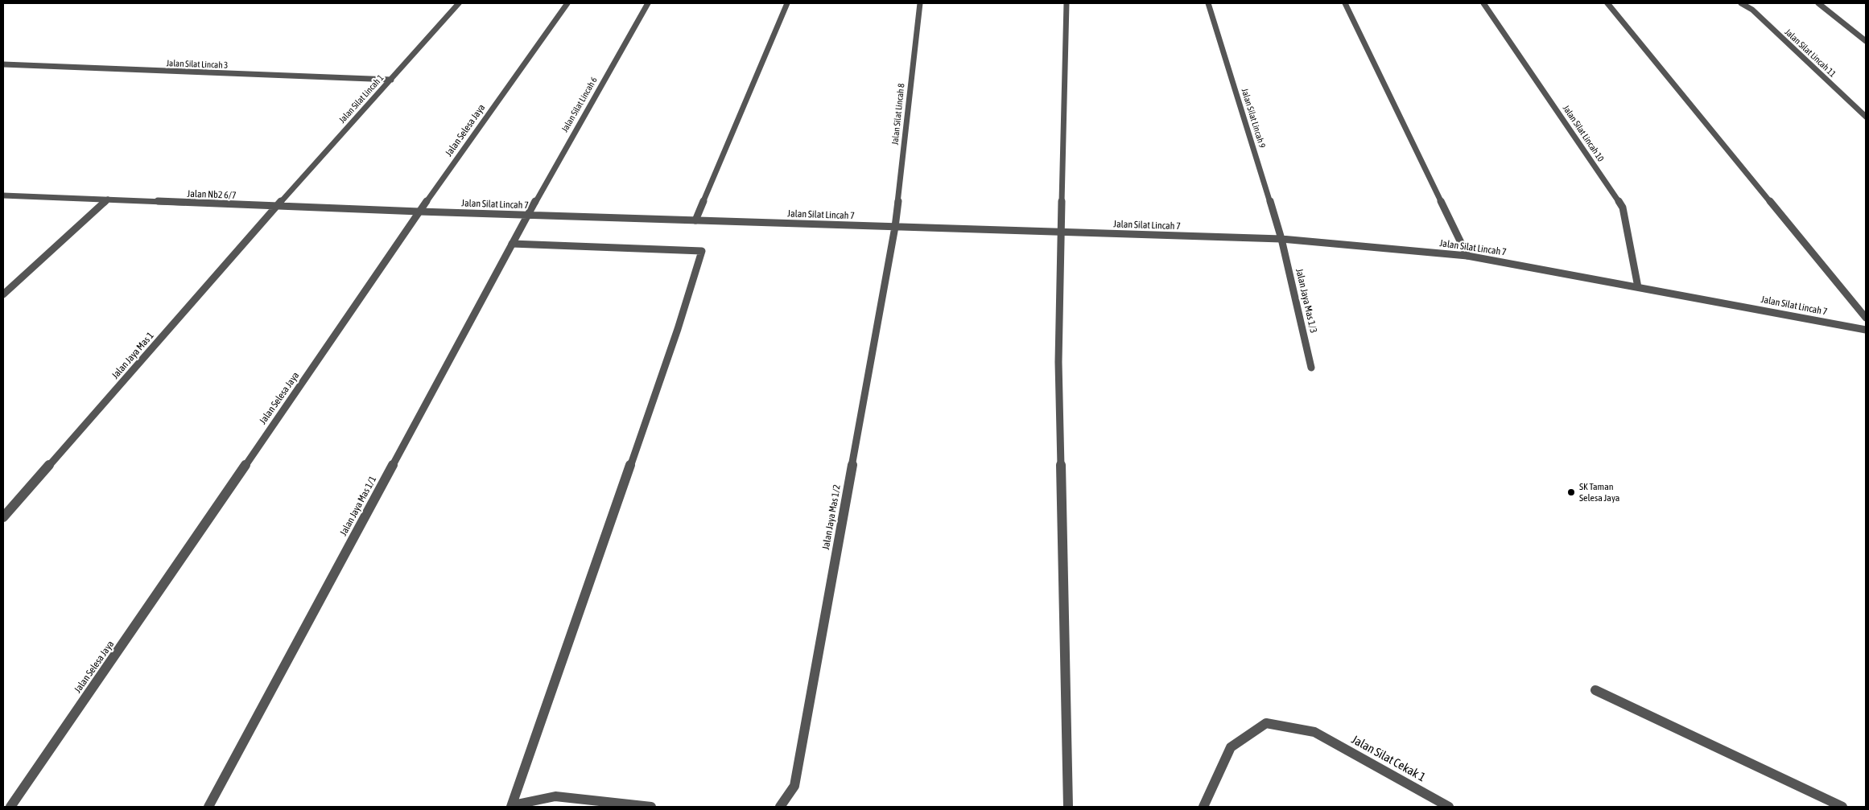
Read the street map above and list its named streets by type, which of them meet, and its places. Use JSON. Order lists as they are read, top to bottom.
{
  "streets": {
    "street": [
      "Jalan Silat Lincah 11",
      "Jalan Silat Lincah 3",
      "Jalan Silat Lincah 1",
      "Jalan Silat Lincah 6",
      "Jalan Silat Lincah 8",
      "Jalan Silat Lincah 9",
      "Jalan Selesa Jaya",
      "Jalan Silat Lincah 10",
      "Jalan Nb2 6/7",
      "Jalan Silat Lincah 7",
      "Jalan Jaya Mas 1/3",
      "Jalan Jaya Mas 1",
      "Jalan Jaya Mas 1/1",
      "Jalan Jaya Mas 1/2",
      "Jalan Silat Cekak 1"
    ]
  },
  "crossings": [
    ["Jalan Silat Lincah 3", "Jalan Silat Lincah 1"],
    ["Jalan Silat Lincah 1", "Jalan Nb2 6/7"],
    ["Jalan Silat Lincah 1", "Jalan Jaya Mas 1"],
    ["Jalan Silat Lincah 6", "Jalan Silat Lincah 7"],
    ["Jalan Silat Lincah 6", "Jalan Jaya Mas 1/1"],
    ["Jalan Silat Lincah 8", "Jalan Silat Lincah 7"],
    ["Jalan Silat Lincah 8", "Jalan Jaya Mas 1/2"],
    ["Jalan Silat Lincah 9", "Jalan Silat Lincah 7"],
    ["Jalan Silat Lincah 9", "Jalan Jaya Mas 1/3"],
    ["Jalan Selesa Jaya", "Jalan Nb2 6/7"],
    ["Jalan Selesa Jaya", "Jalan Silat Lincah 7"],
    ["Jalan Silat Lincah 10", "Jalan Silat Lincah 7"],
    ["Jalan Nb2 6/7", "Jalan Silat Lincah 7"],
    ["Jalan Nb2 6/7", "Jalan Jaya Mas 1"],
    ["Jalan Silat Lincah 7", "Jalan Jaya Mas 1/3"],
    ["Jalan Silat Lincah 7", "Jalan Jaya Mas 1/1"],
    ["Jalan Silat Lincah 7", "Jalan Jaya Mas 1/2"]
  ],
  "places": ["SK Taman Selesa Jaya"]
}
